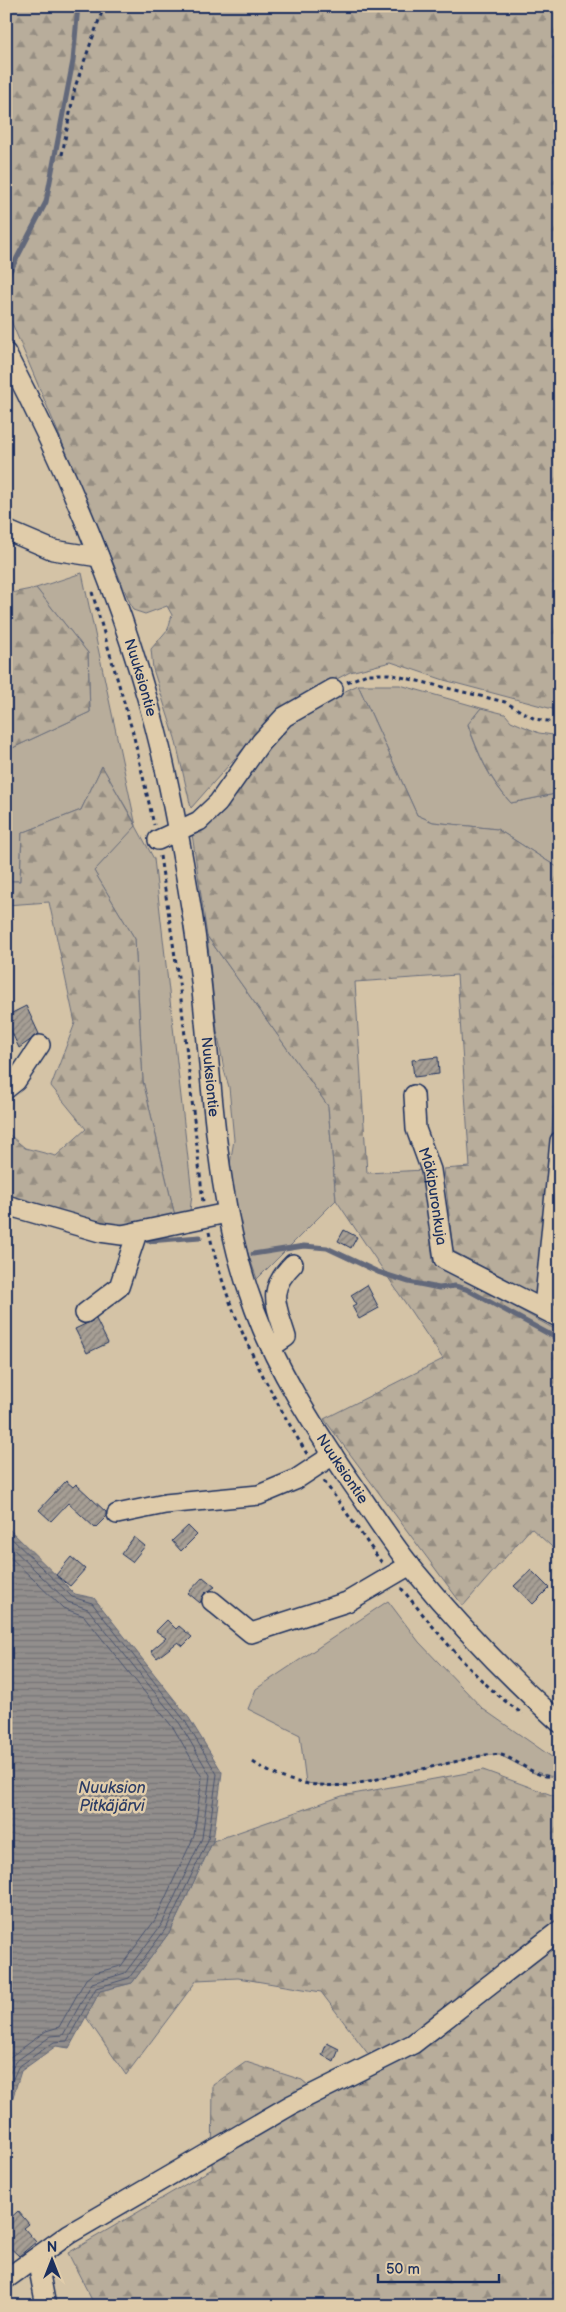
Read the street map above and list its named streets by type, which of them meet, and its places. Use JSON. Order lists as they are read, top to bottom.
{
  "streets": {
    "street": ["Nuuksiontie", "Mäkipuronkuja"]
  },
  "water": ["Nuuksion Pitkäjärvi"],
  "scale_bar": "50 m",
  "north": "top"
}
